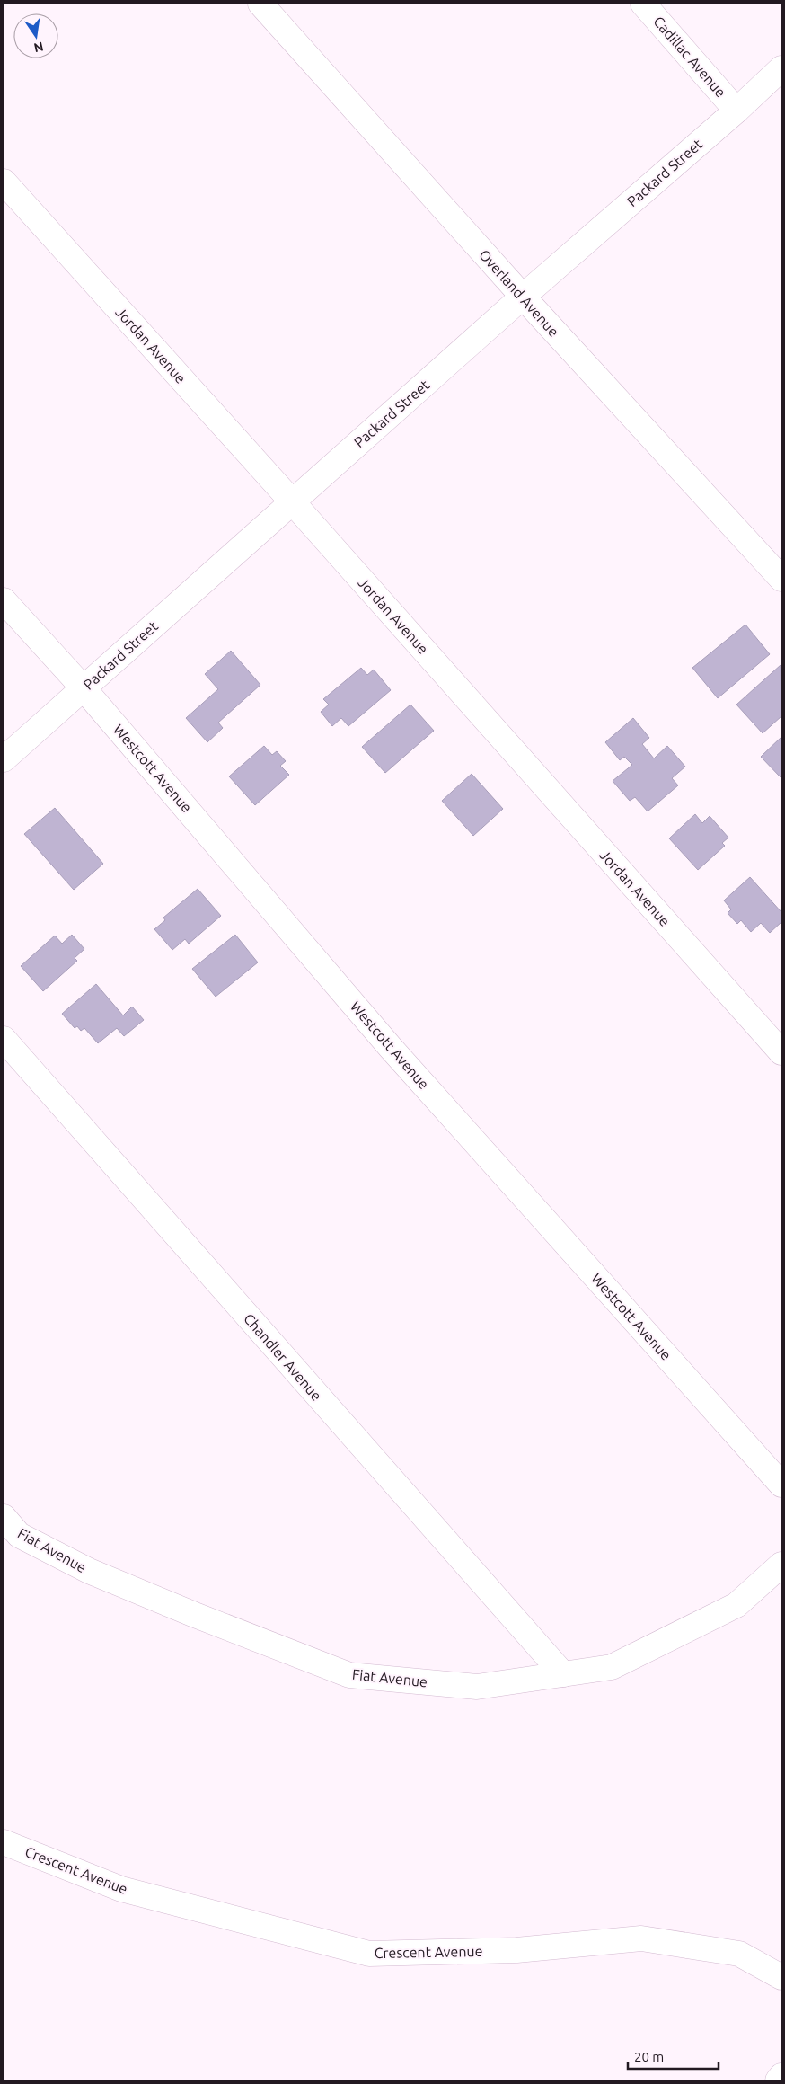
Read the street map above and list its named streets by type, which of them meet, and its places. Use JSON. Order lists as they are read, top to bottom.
{
  "streets": {
    "street": [
      "Cadillac Avenue",
      "Packard Street",
      "Overland Avenue",
      "Jordan Avenue",
      "Westcott Avenue",
      "Chandler Avenue",
      "Fiat Avenue",
      "Crescent Avenue"
    ]
  },
  "crossings": [
    ["Cadillac Avenue", "Packard Street"],
    ["Packard Street", "Overland Avenue"],
    ["Packard Street", "Jordan Avenue"],
    ["Packard Street", "Westcott Avenue"],
    ["Chandler Avenue", "Fiat Avenue"]
  ],
  "scale_bar": "20 m",
  "north": "bottom"
}
